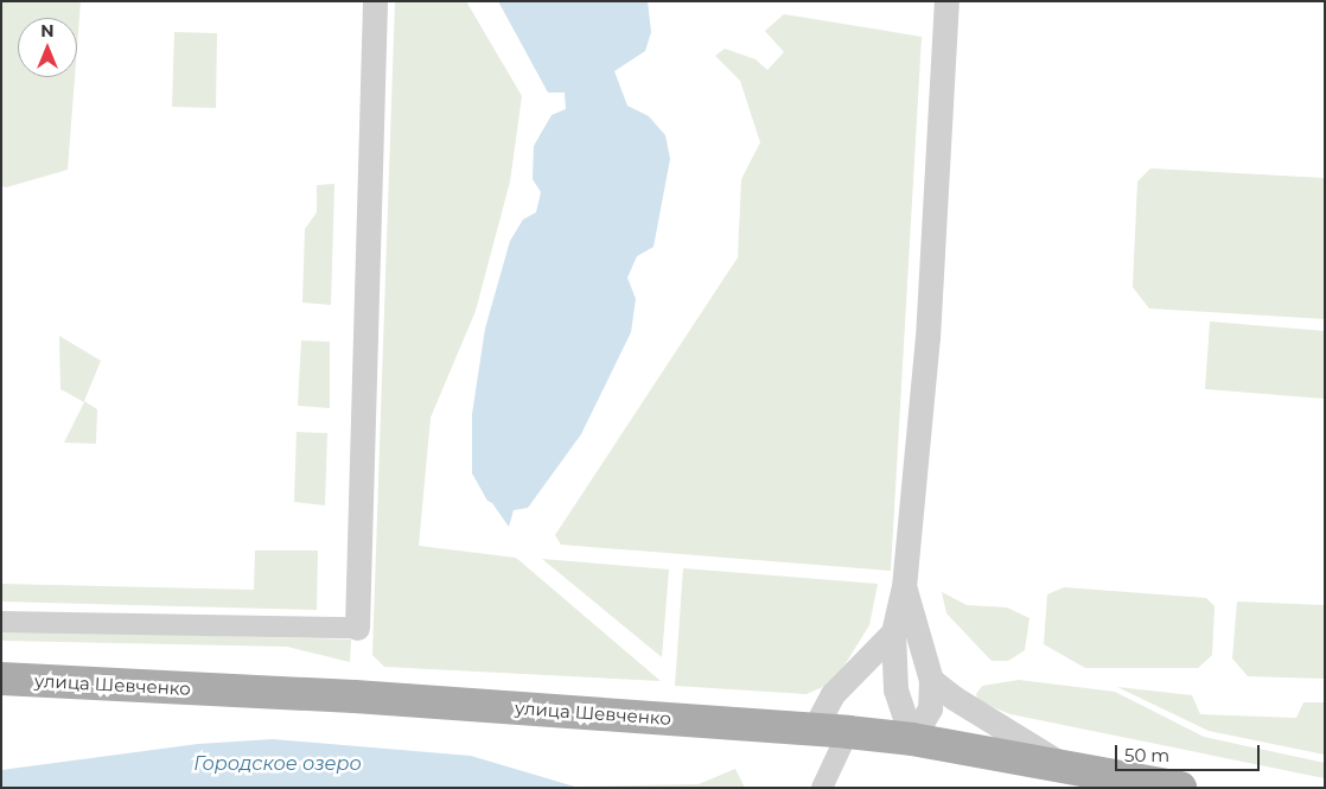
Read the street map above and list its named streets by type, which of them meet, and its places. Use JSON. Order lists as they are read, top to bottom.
{
  "streets": {
    "main road": ["улица Шевченко"]
  },
  "water": ["Городское озеро"],
  "scale_bar": "50 m",
  "north": "top"
}
